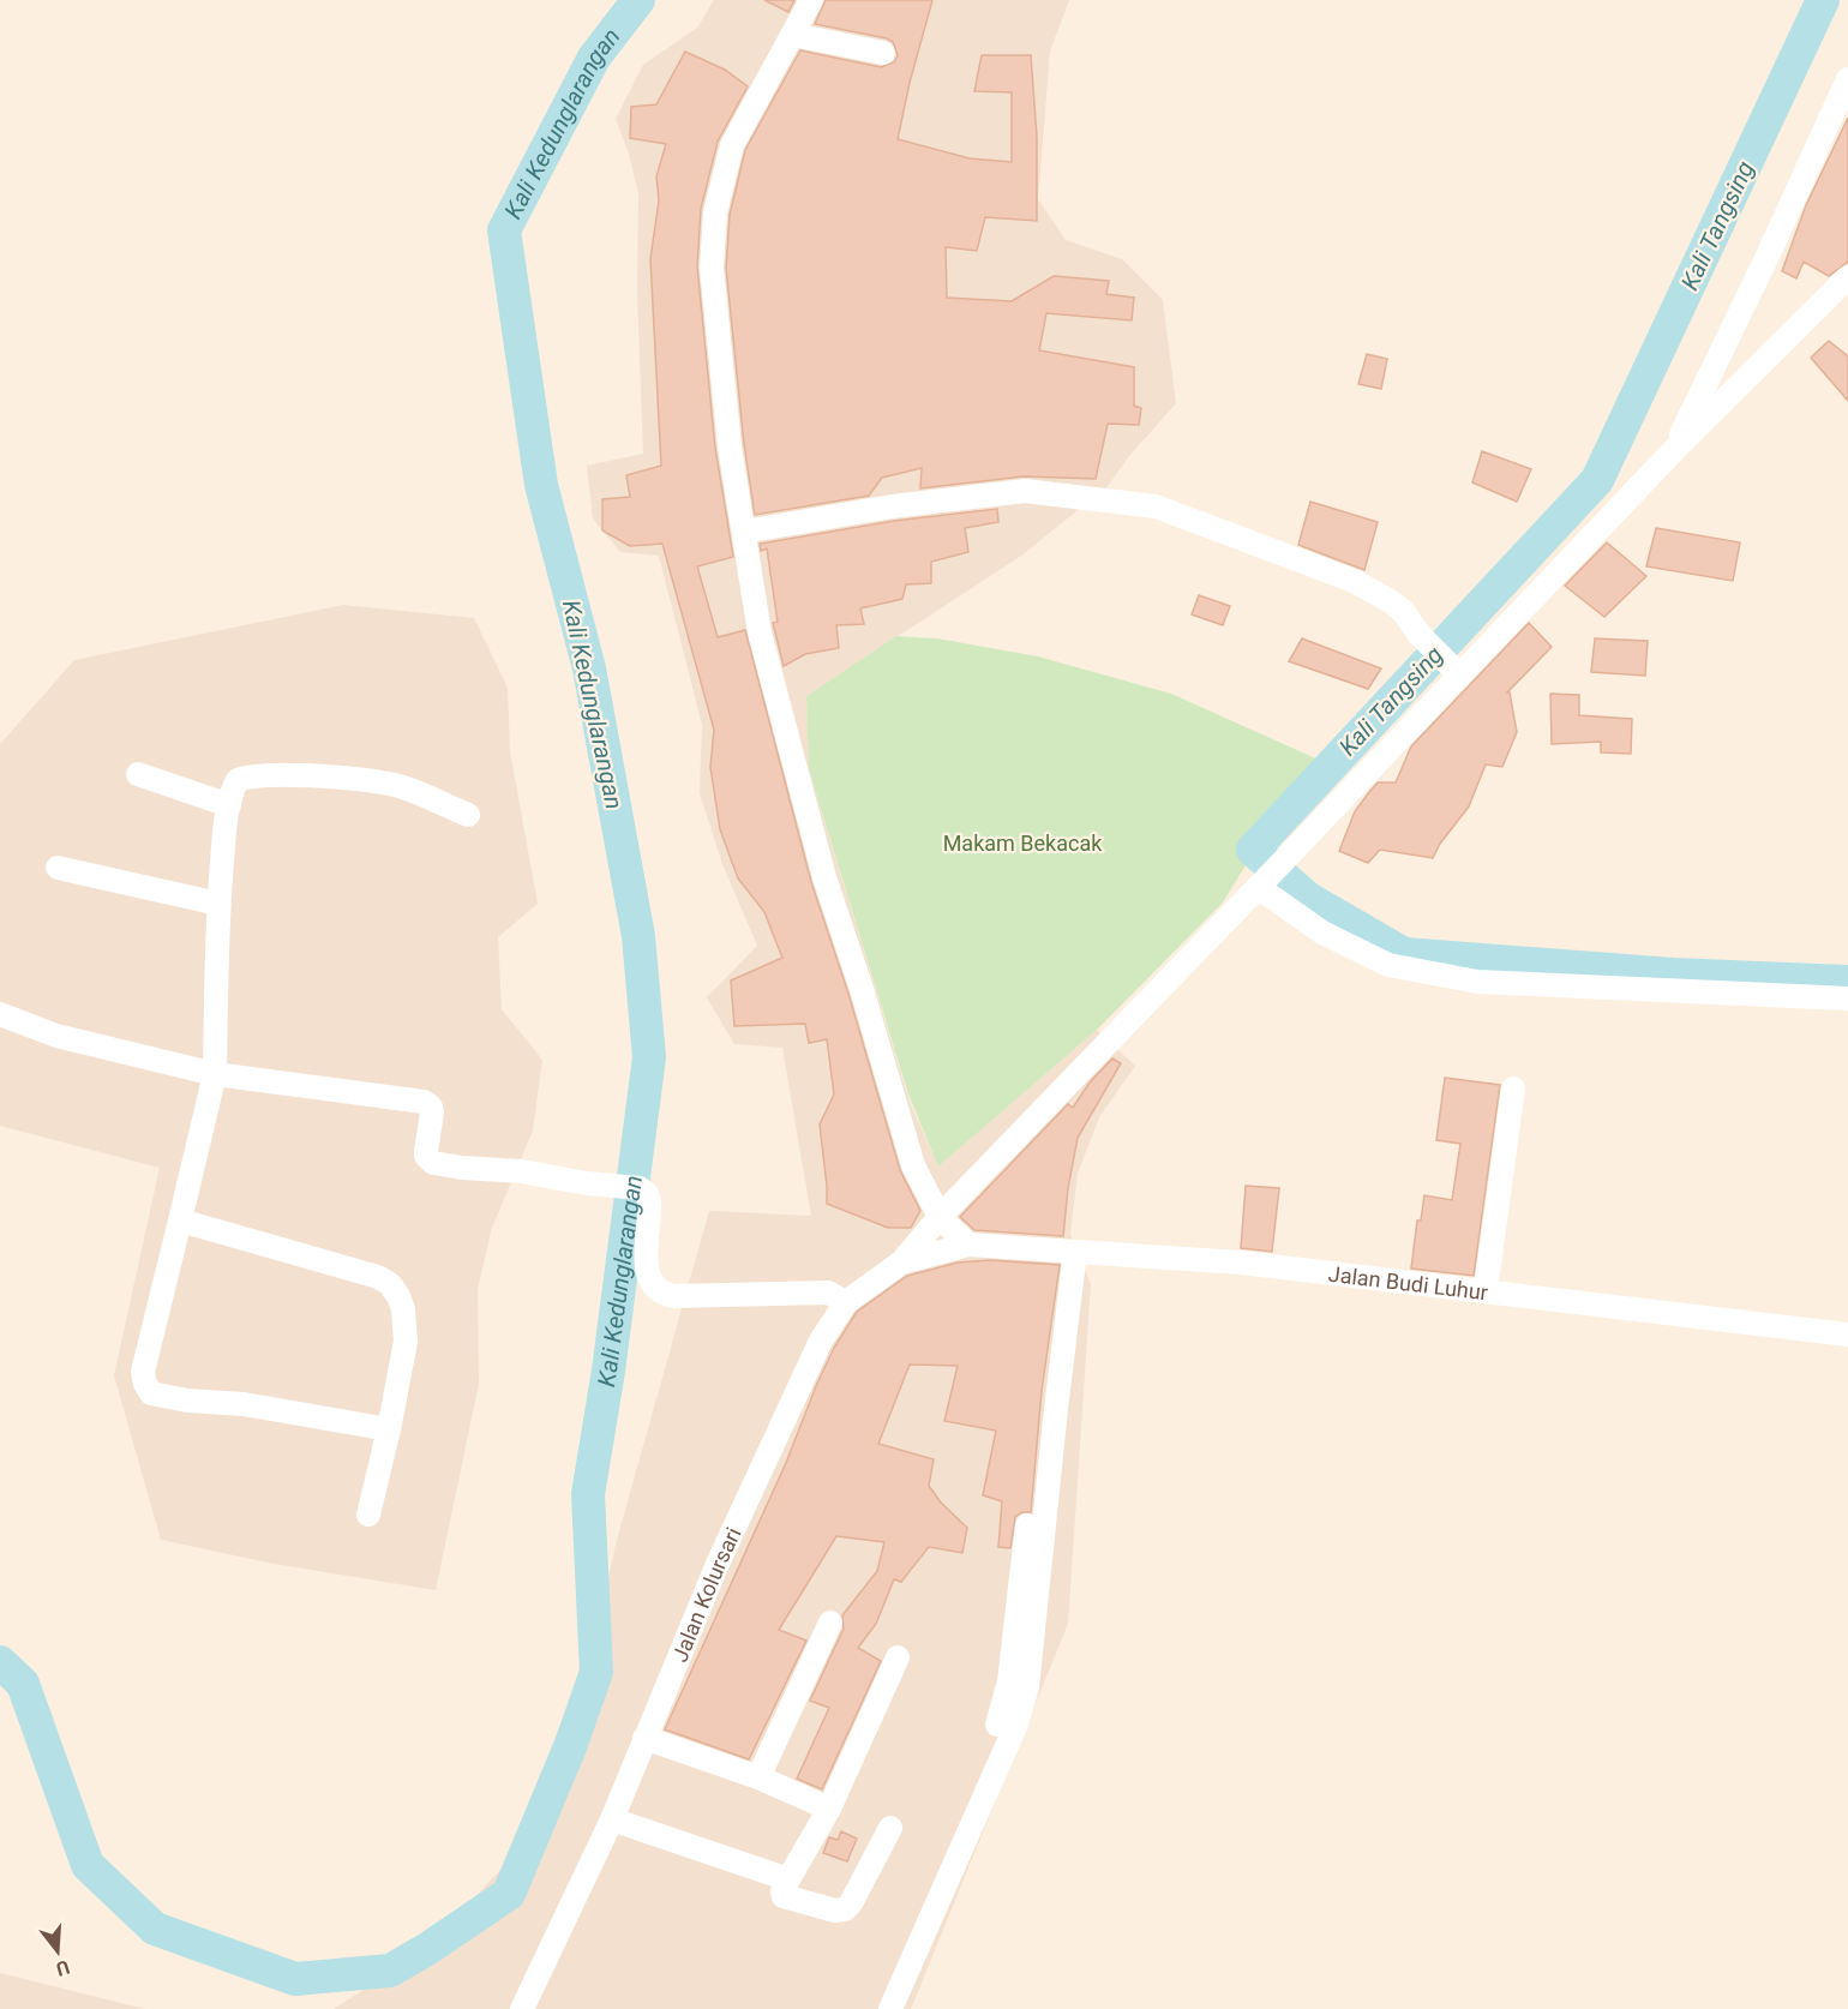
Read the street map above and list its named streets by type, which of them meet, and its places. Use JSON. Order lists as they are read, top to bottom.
{
  "streets": {
    "street": ["Jalan Budi Luhur", "Jalan Kolursari"]
  },
  "crossings": [
    ["Jalan Budi Luhur", "Jalan Kolursari"]
  ],
  "water": ["Kali Kedunglarangan", "Kali Tangsing"],
  "parks": ["Makam Bekacak"],
  "north": "bottom"
}
